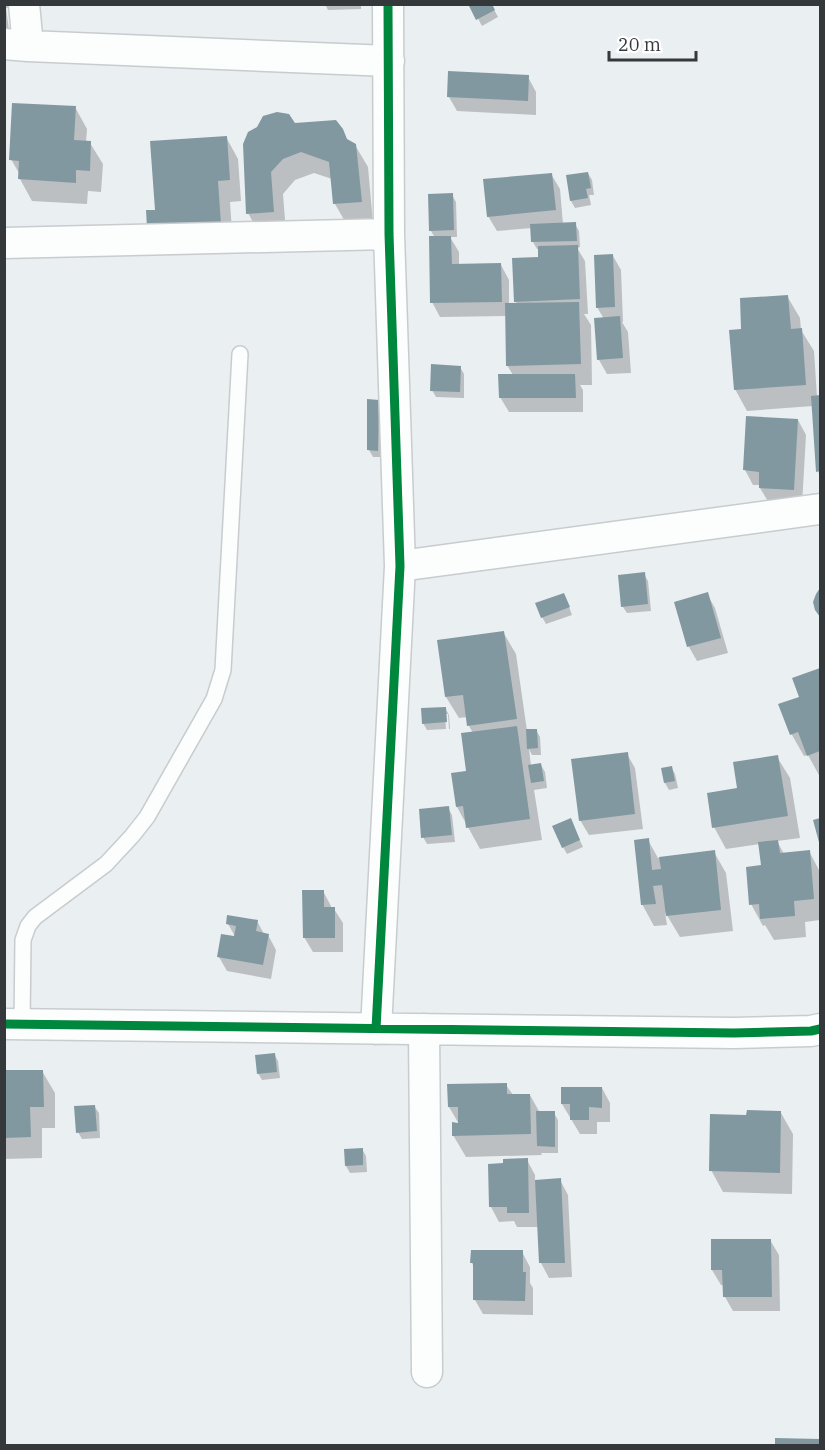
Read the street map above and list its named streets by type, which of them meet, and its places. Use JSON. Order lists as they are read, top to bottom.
{
  "scale_bar": "20 m"
}
